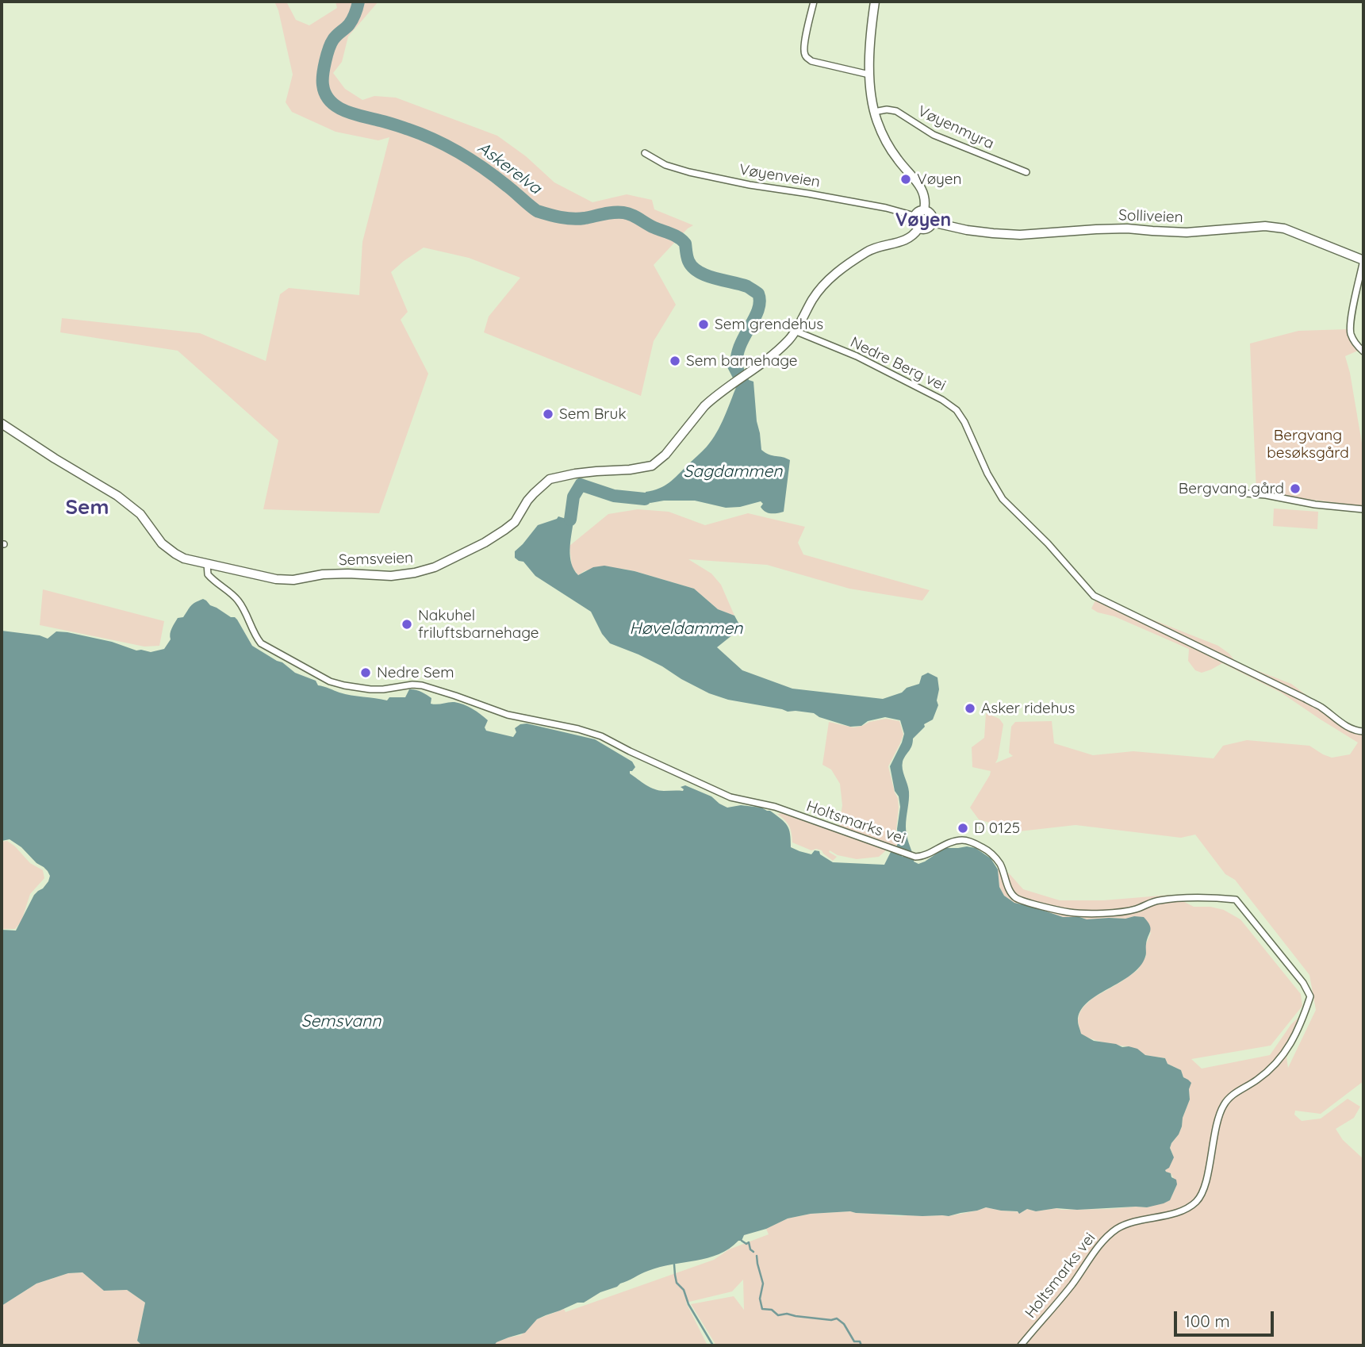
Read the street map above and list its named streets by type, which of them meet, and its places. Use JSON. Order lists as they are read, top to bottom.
{
  "streets": {
    "main road": ["Solliveien", "Semsveien"],
    "street": [
      "Vøyenmyra",
      "Vøyenveien",
      "Nedre Berg vei",
      "Holtsmarks vei"
    ]
  },
  "crossings": [
    ["Vøyenveien", "Solliveien"],
    ["Nedre Berg vei", "Semsveien"],
    ["Semsveien", "Holtsmarks vei"]
  ],
  "districts": ["Vøyen", "Sem"],
  "water": [
    "Askerelva",
    "Sagdammen",
    "Høveldammen",
    "Semsvann"
  ],
  "parks": ["Bergvang besøksgård"],
  "places": [
    "Vøyen",
    "Sem grendehus",
    "Sem barnehage",
    "Sem Bruk",
    "Bergvang gård",
    "Nakuhel friluftsbarnehage",
    "Nedre Sem",
    "Asker ridehus",
    "D 0125"
  ],
  "scale_bar": "100 m"
}
